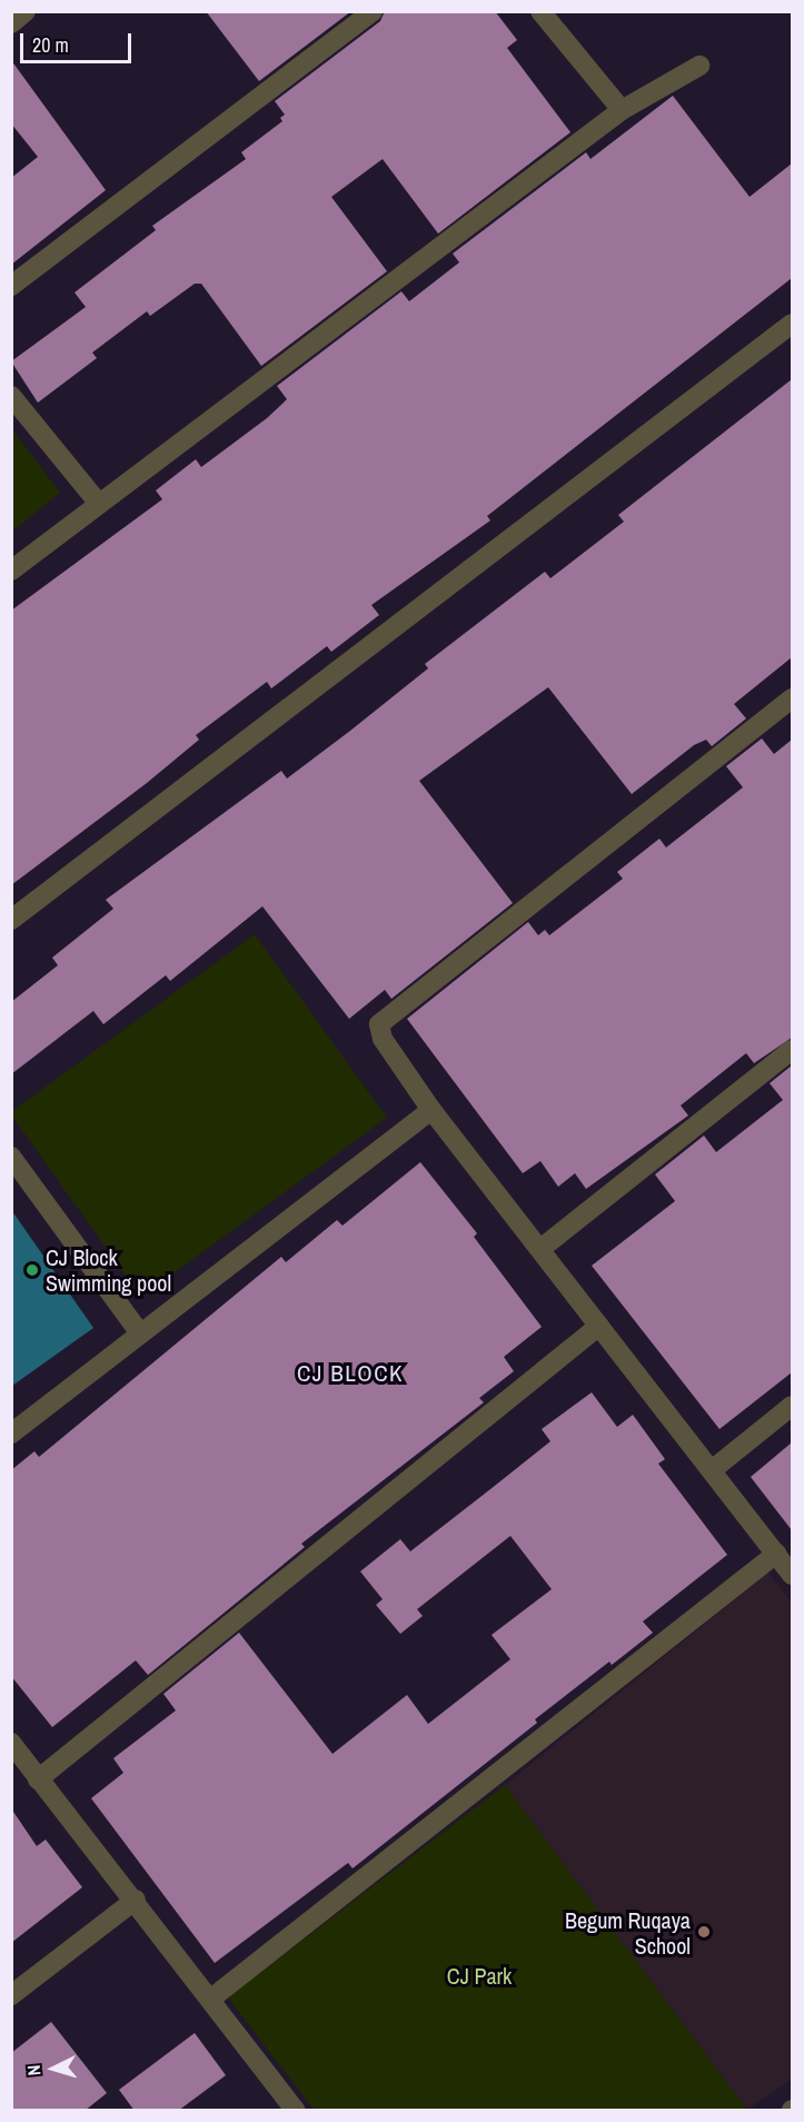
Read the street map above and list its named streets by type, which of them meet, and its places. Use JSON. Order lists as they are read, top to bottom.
{
  "districts": ["CJ BLOCK"],
  "parks": ["CJ Park"],
  "places": ["CJ Block Swimming pool", "Begum Ruqaya School"],
  "scale_bar": "20 m",
  "north": "left"
}
